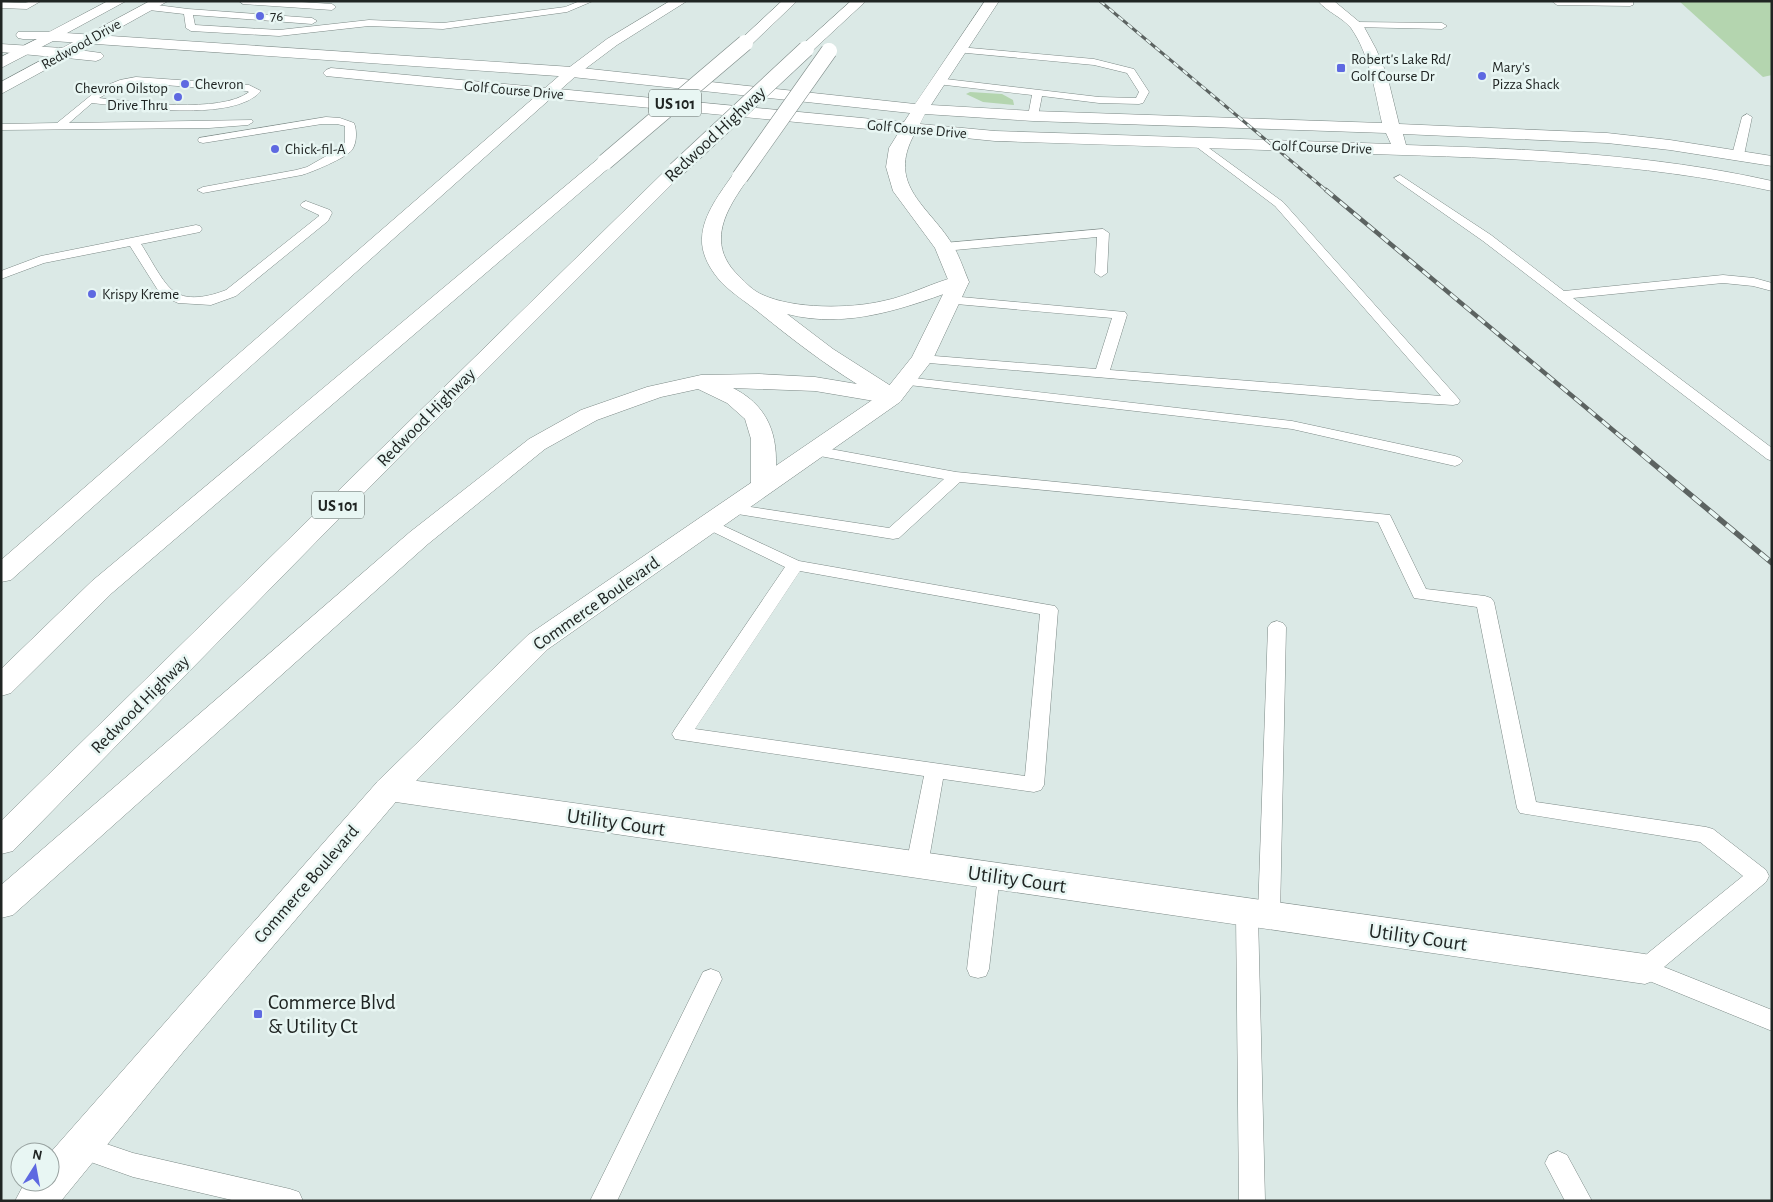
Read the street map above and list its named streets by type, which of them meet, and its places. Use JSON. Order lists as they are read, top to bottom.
{
  "streets": {
    "main road": [
      "Redwood Drive",
      "Golf Course Drive",
      "US 101",
      "Redwood Highway",
      "Commerce Boulevard",
      "Utility Court"
    ]
  },
  "crossings": [
    ["Redwood Drive", "Golf Course Drive"],
    ["Commerce Boulevard", "Utility Court"]
  ],
  "places": {
    "other": [
      "76",
      "Mary's Pizza Shack",
      "Chevron",
      "Chevron Oilstop Drive Thru",
      "Chick-fil-A",
      "Krispy Kreme"
    ],
    "transit": ["Robert's Lake Rd/ Golf Course Dr", "Commerce Blvd & Utility Ct"]
  },
  "north": "top"
}
